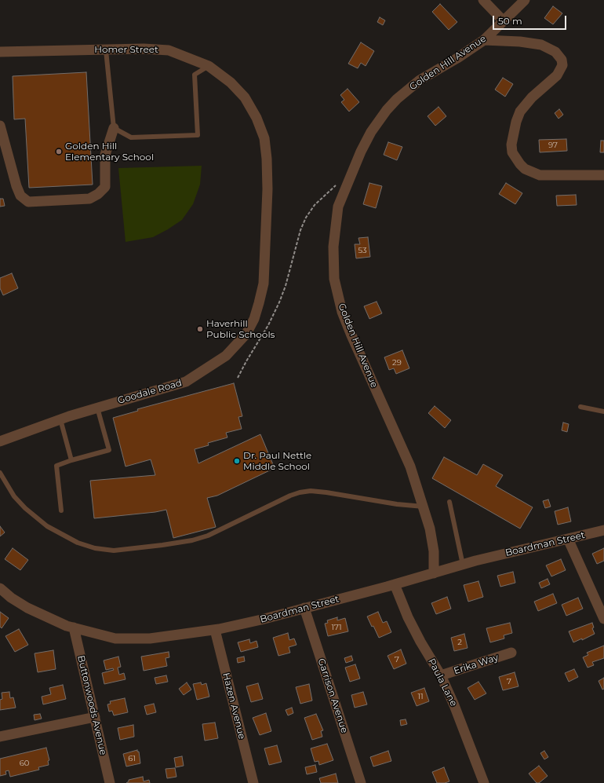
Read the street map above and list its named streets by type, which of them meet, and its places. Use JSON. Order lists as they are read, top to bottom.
{
  "streets": {
    "street": [
      "Homer Street",
      "Golden Hill Avenue",
      "Goodale Road",
      "Boardman Street",
      "Erika Way",
      "Paula Lane",
      "Garrison Avenue",
      "Buttonwoods Avenue",
      "Hazen Avenue"
    ]
  },
  "crossings": [
    ["Homer Street", "Goodale Road"],
    ["Golden Hill Avenue", "Boardman Street"],
    ["Boardman Street", "Paula Lane"],
    ["Boardman Street", "Garrison Avenue"],
    ["Boardman Street", "Buttonwoods Avenue"],
    ["Boardman Street", "Hazen Avenue"],
    ["Erika Way", "Paula Lane"]
  ],
  "places": ["Golden Hill Elementary School", "Haverhill Public Schools", "Dr. Paul Nettle Middle School"],
  "house_numbers": [
    "97",
    "53",
    "29",
    "171",
    "2",
    "7",
    "7",
    "11",
    "61",
    "60"
  ],
  "scale_bar": "50 m"
}
